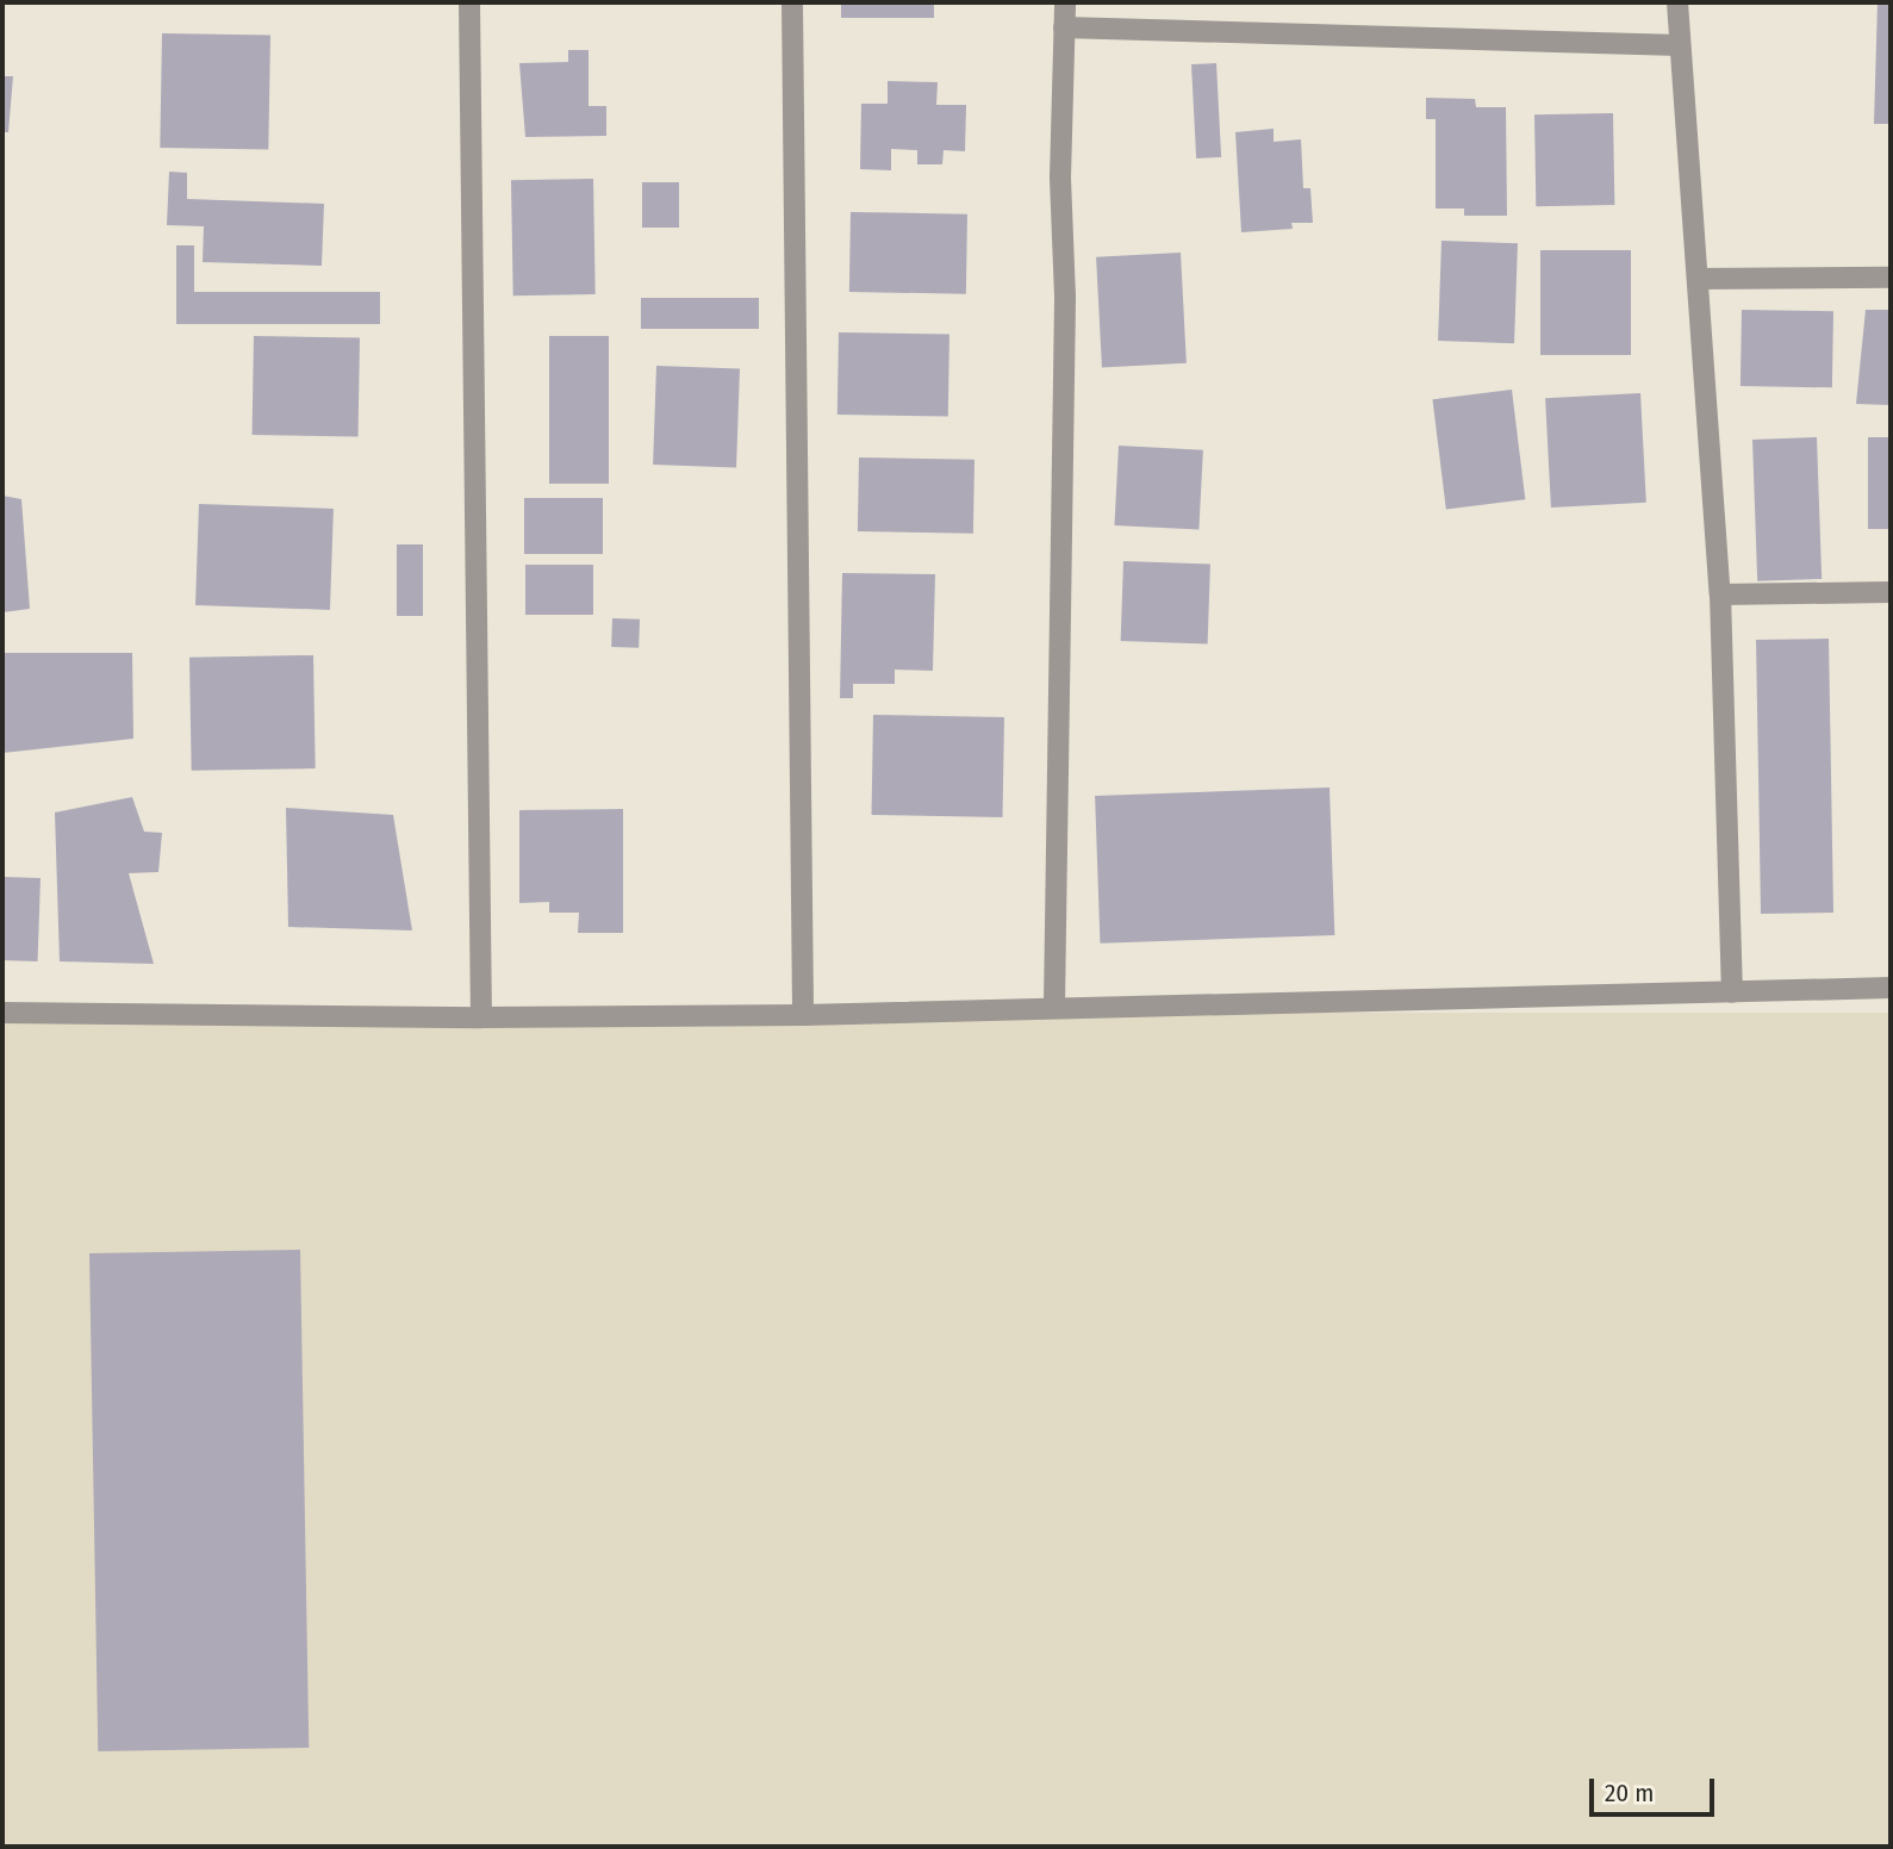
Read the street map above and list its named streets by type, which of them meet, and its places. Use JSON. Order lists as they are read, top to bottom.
{
  "scale_bar": "20 m"
}
